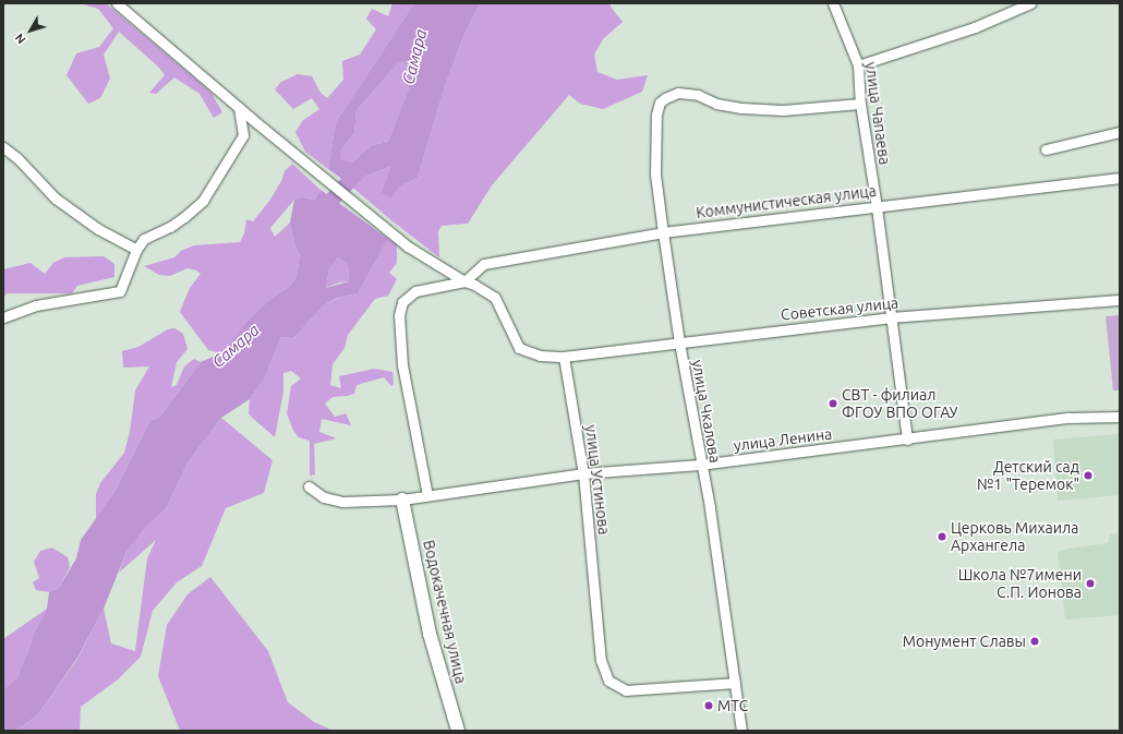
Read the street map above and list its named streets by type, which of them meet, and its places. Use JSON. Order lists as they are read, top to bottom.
{
  "streets": {
    "street": [
      "улица Чапаева",
      "Коммунистическая улица",
      "Советская улица",
      "улица Чкалова",
      "улица Ленина",
      "улица Устинова",
      "Водокачечная улица"
    ]
  },
  "crossings": [
    ["улица Чапаева", "Коммунистическая улица"],
    ["улица Чапаева", "Советская улица"],
    ["улица Чапаева", "улица Чкалова"],
    ["улица Чапаева", "улица Ленина"],
    ["Коммунистическая улица", "улица Чкалова"],
    ["Советская улица", "улица Чкалова"],
    ["Советская улица", "улица Устинова"],
    ["улица Чкалова", "улица Ленина"],
    ["улица Чкалова", "улица Устинова"],
    ["улица Ленина", "улица Устинова"],
    ["улица Ленина", "Водокачечная улица"]
  ],
  "water": ["Самара"],
  "places": [
    "СВТ - филиал ФГОУ ВПО ОГАУ",
    "Детский сад №1 \"Теремок\"",
    "Церковь Михаила Архангела",
    "Школа №7имени С.П. Ионова",
    "Монумент Славы",
    "МТС"
  ],
  "north": "bottom left"
}
